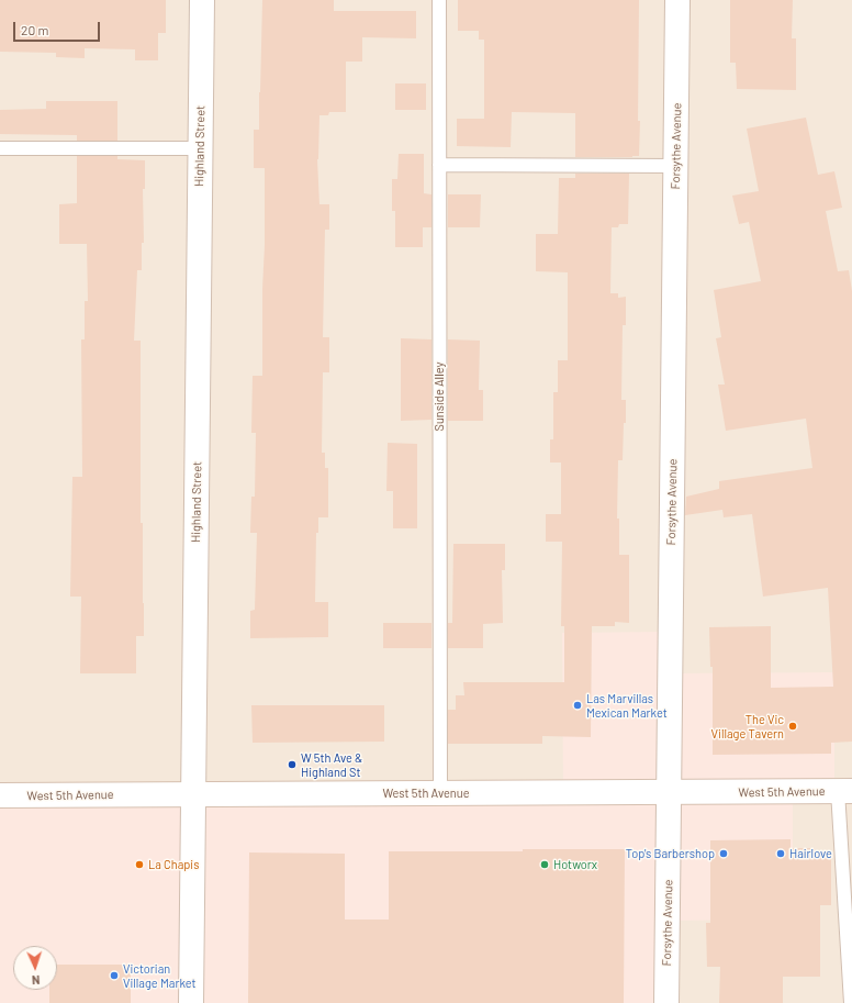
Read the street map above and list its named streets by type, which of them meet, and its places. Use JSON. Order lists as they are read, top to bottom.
{
  "streets": {
    "street": ["Highland Street", "Forsythe Avenue", "West 5th Avenue"],
    "lane": ["Sunside Alley"]
  },
  "crossings": [
    ["Highland Street", "West 5th Avenue"],
    ["Forsythe Avenue", "West 5th Avenue"],
    ["Sunside Alley", "West 5th Avenue"]
  ],
  "places": [
    "Las Marvillas Mexican Market",
    "The Vic Village Tavern",
    "W 5th Ave & Highland St",
    "Top's Barbershop",
    "Hairlove",
    "La Chapis",
    "Hotworx",
    "Victorian Village Market"
  ],
  "scale_bar": "20 m",
  "north": "bottom"
}
